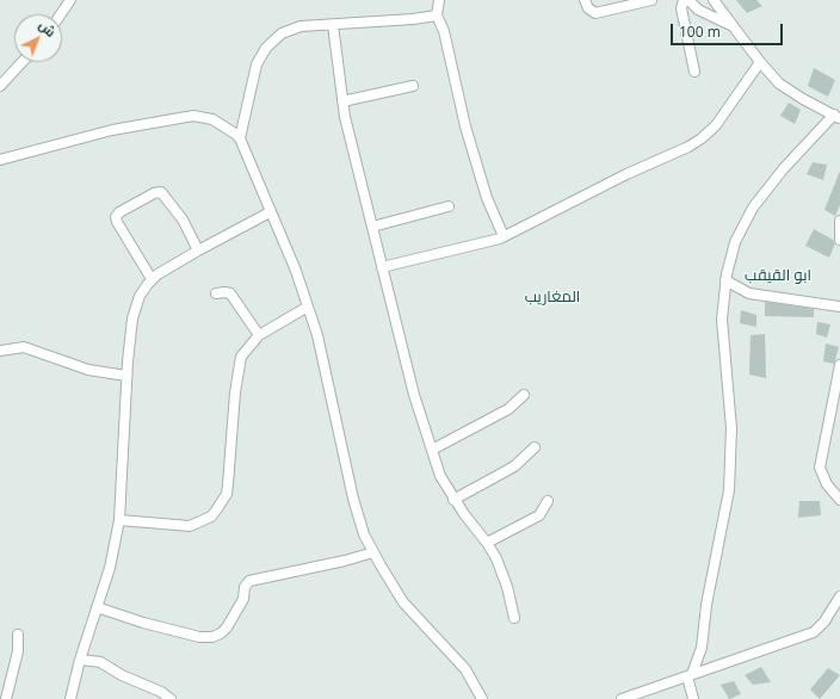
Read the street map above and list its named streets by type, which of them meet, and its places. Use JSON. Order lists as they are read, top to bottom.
{
  "districts": ["ابو القيقب", "المغاريب"],
  "scale_bar": "100 m",
  "north": "top right"
}
